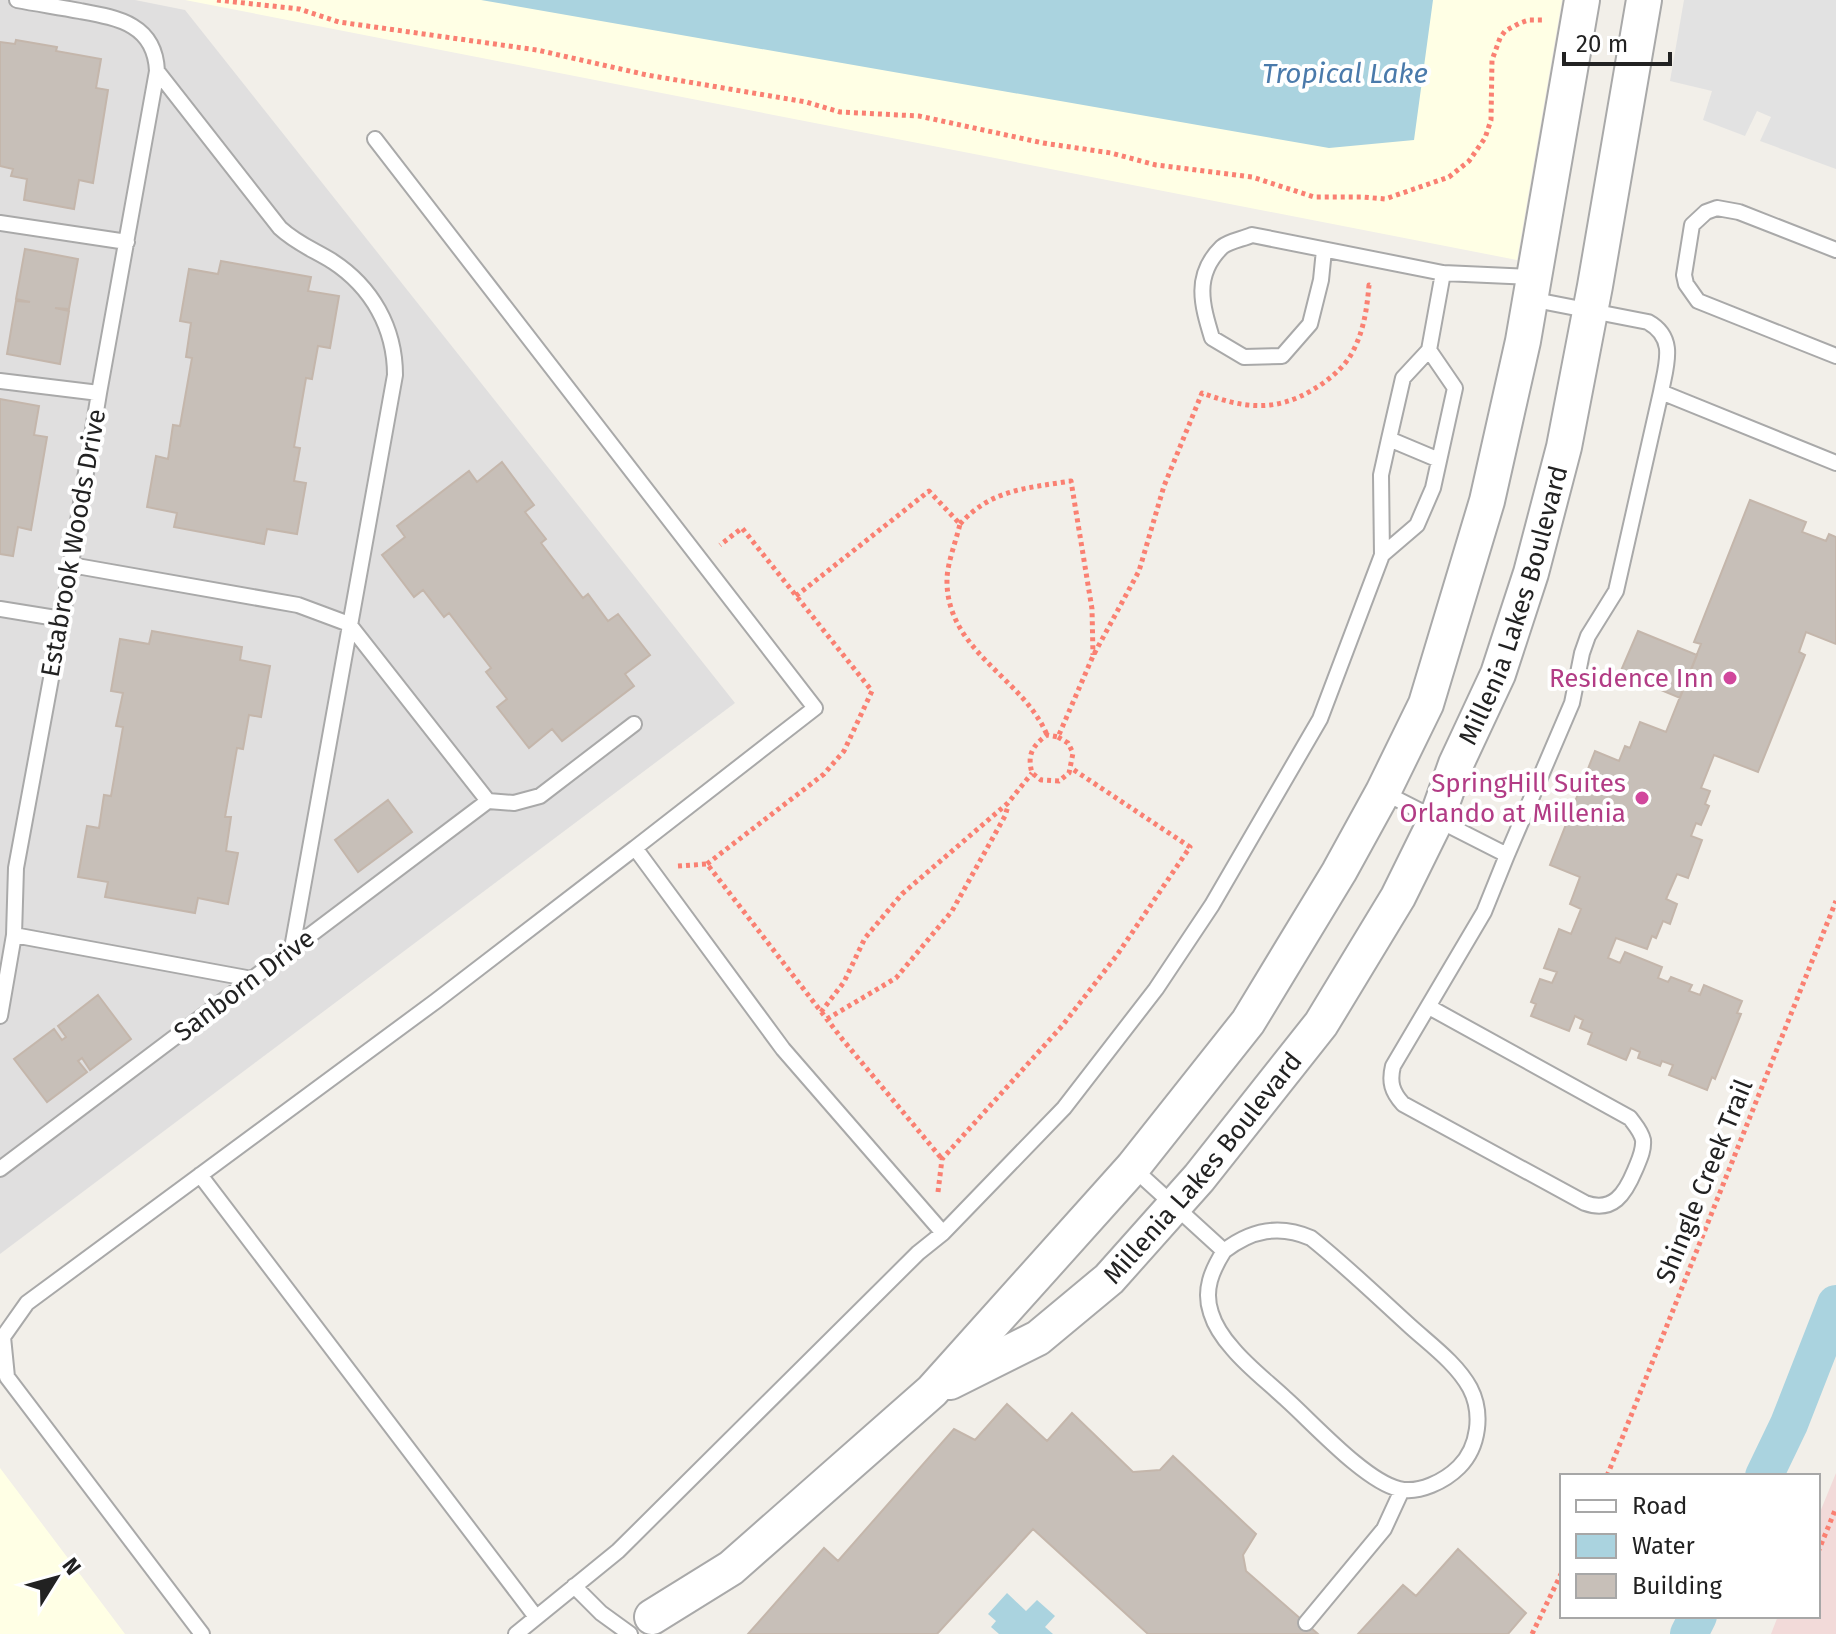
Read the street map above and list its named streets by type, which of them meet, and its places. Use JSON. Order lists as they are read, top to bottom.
{
  "streets": {
    "street": ["Millenia Lakes Boulevard"],
    "lane": ["Estabrook Woods Drive", "Sanborn Drive"],
    "path": ["Shingle Creek Trail"]
  },
  "water": ["Tropical Lake"],
  "places": ["Residence Inn", "SpringHill Suites Orlando at Millenia"],
  "legend": ["Road", "Water", "Building"],
  "scale_bar": "20 m",
  "north": "top right"
}
